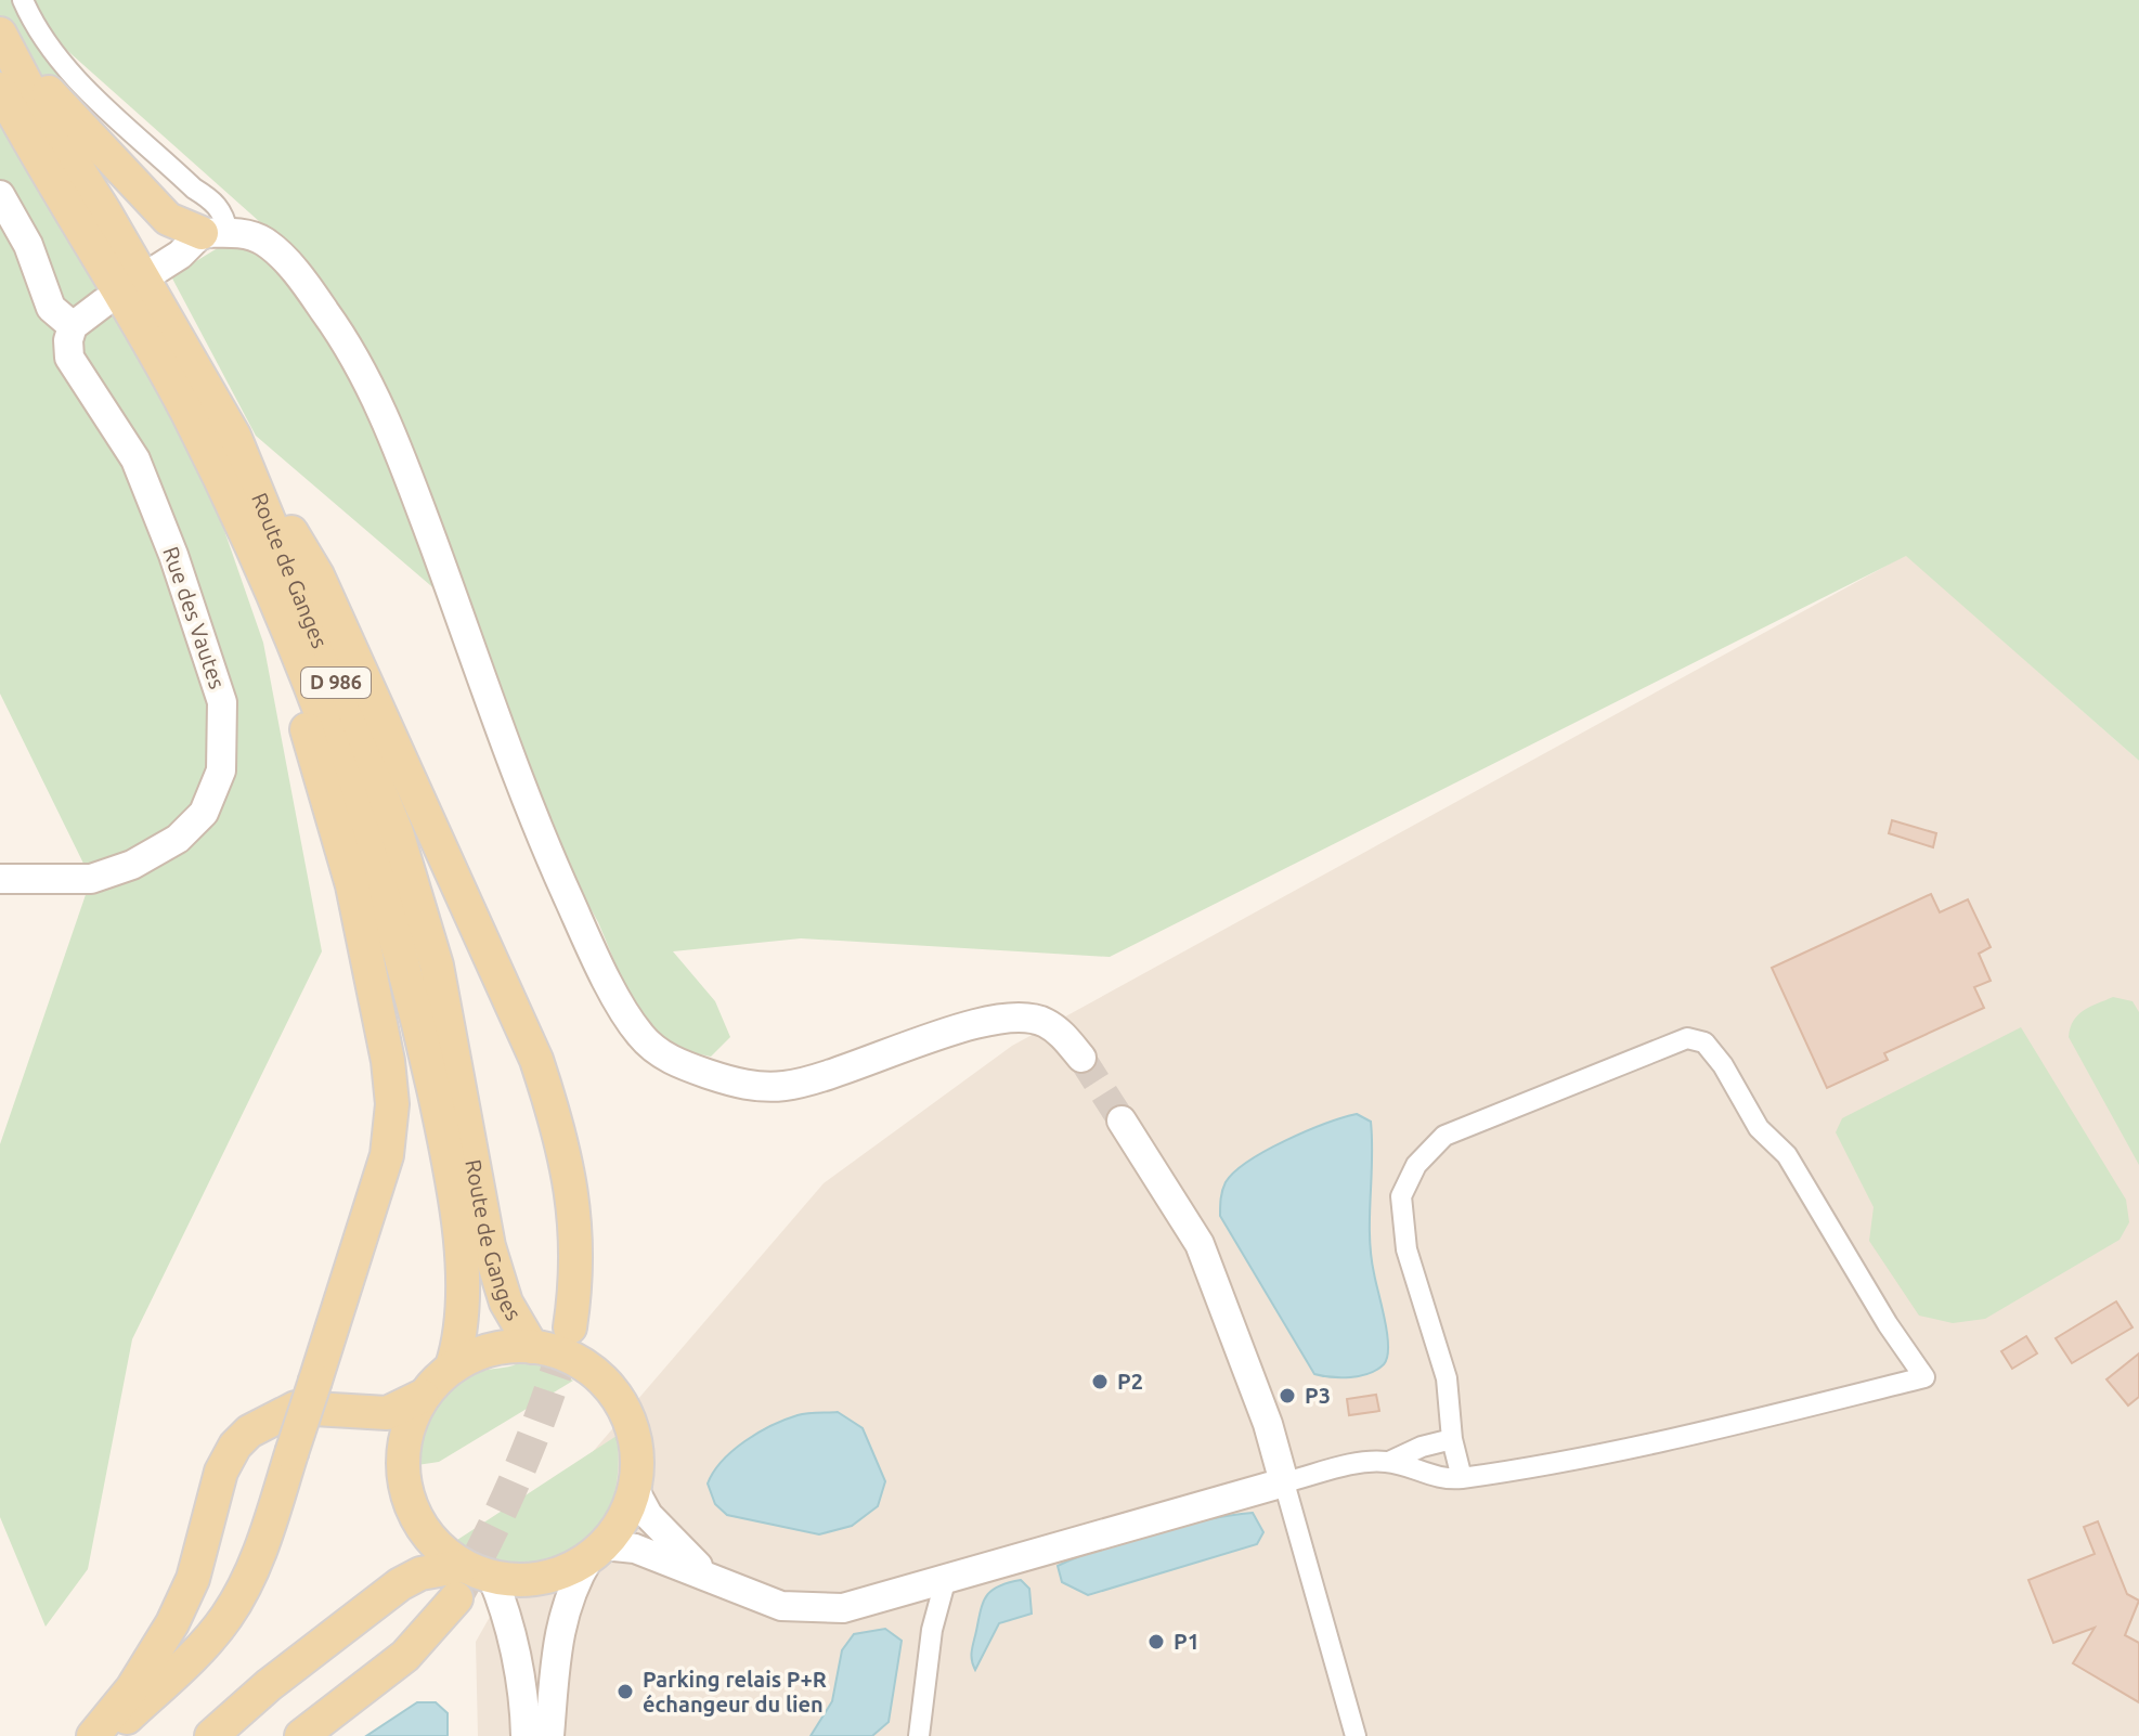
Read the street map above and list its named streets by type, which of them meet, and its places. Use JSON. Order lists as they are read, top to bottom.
{
  "streets": {
    "main road": ["Route de Ganges", "D 986"],
    "street": ["Rue des Vautes"]
  },
  "places": [
    "P2",
    "P3",
    "P1",
    "Parking relais P+R échangeur du lien"
  ]
}
